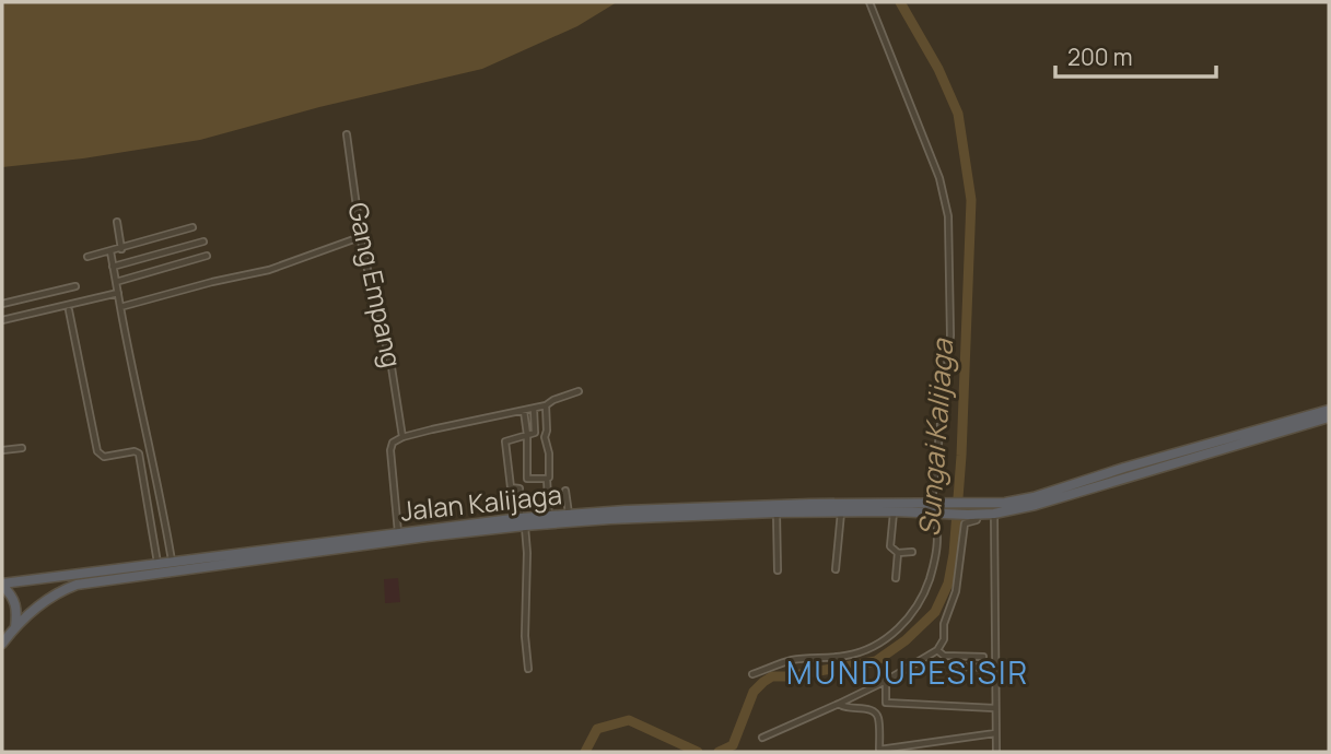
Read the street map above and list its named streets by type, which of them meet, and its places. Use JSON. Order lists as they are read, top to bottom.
{
  "streets": {
    "highway": ["Jalan Kalijaga"],
    "street": ["Gang Empang"]
  },
  "districts": ["MUNDUPESISIR"],
  "water": ["Sungai Kalijaga"],
  "scale_bar": "200 m"
}
